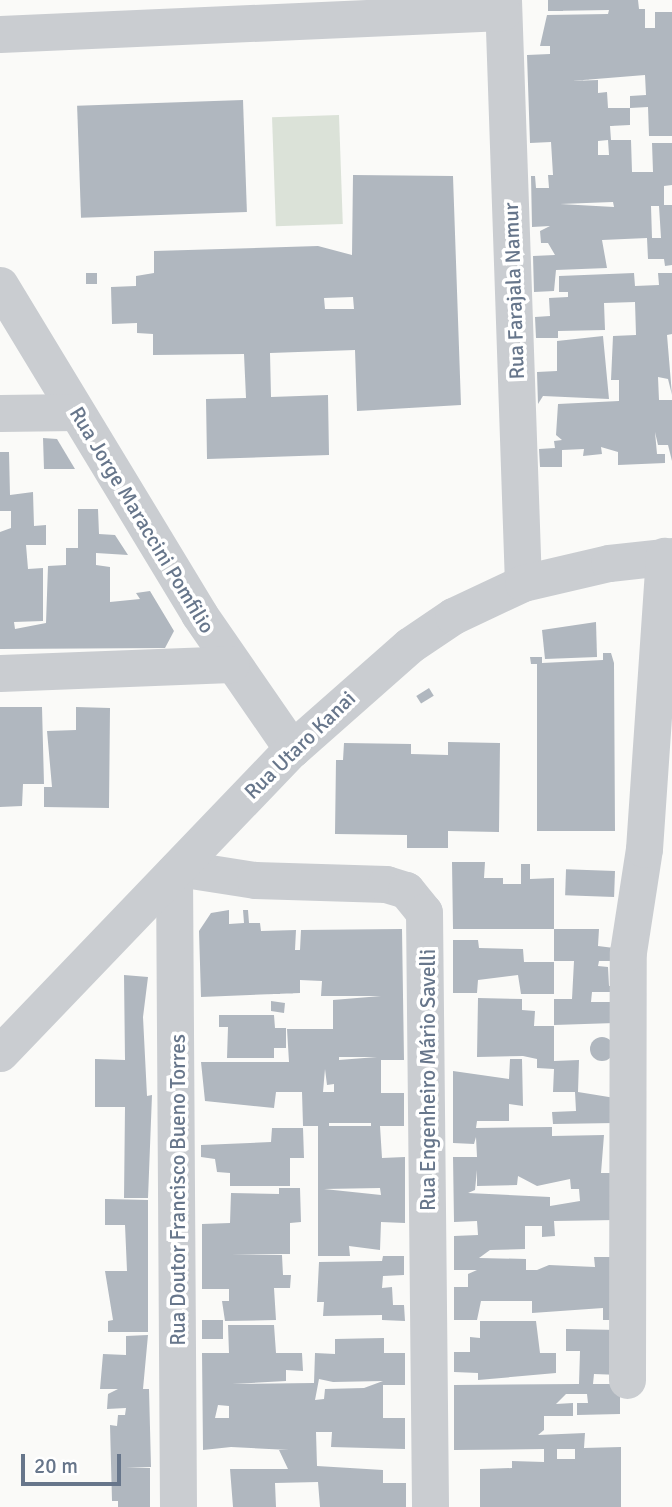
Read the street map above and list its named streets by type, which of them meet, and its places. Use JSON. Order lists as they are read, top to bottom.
{
  "streets": {
    "street": [
      "Rua Farajala Namur",
      "Rua Jorge Maraccini Pomfilio",
      "Rua Utaro Kanai",
      "Rua Engenheiro Mário Savelli",
      "Rua Doutor Francisco Bueno Torres"
    ]
  },
  "crossings": [
    ["Rua Farajala Namur", "Rua Utaro Kanai"],
    ["Rua Jorge Maraccini Pomfilio", "Rua Utaro Kanai"],
    ["Rua Utaro Kanai", "Rua Engenheiro Mário Savelli"],
    ["Rua Utaro Kanai", "Rua Doutor Francisco Bueno Torres"],
    ["Rua Engenheiro Mário Savelli", "Rua Doutor Francisco Bueno Torres"]
  ],
  "scale_bar": "20 m"
}
